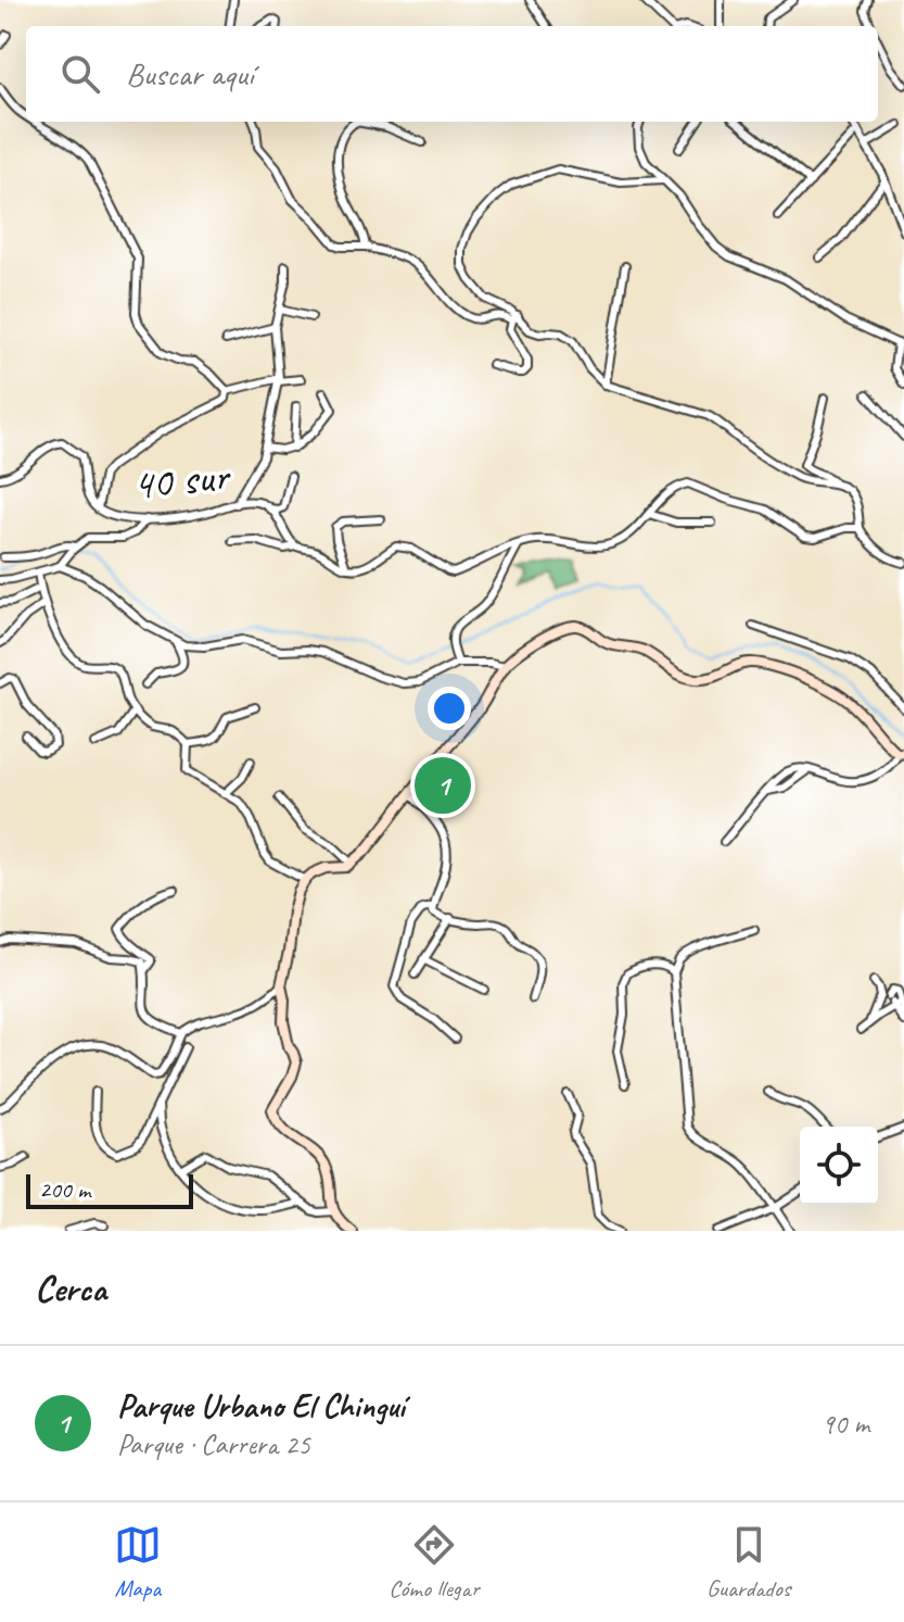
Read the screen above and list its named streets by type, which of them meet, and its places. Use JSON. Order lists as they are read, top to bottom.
{
  "streets": {
    "street": ["40 sur"]
  },
  "scale_bar": "200 m",
  "page": {
    "search": "Buscar aquí",
    "pins": "1",
    "scale": "200 m",
    "heading": "Cerca",
    "list": [
      {
        "mark": "1",
        "name": "Parque Urbano El Chinguí",
        "note": "Parque · Carrera 25",
        "value": "90 m"
      }
    ],
    "nav": ["Mapa", "Cómo llegar", "Guardados"]
  }
}
